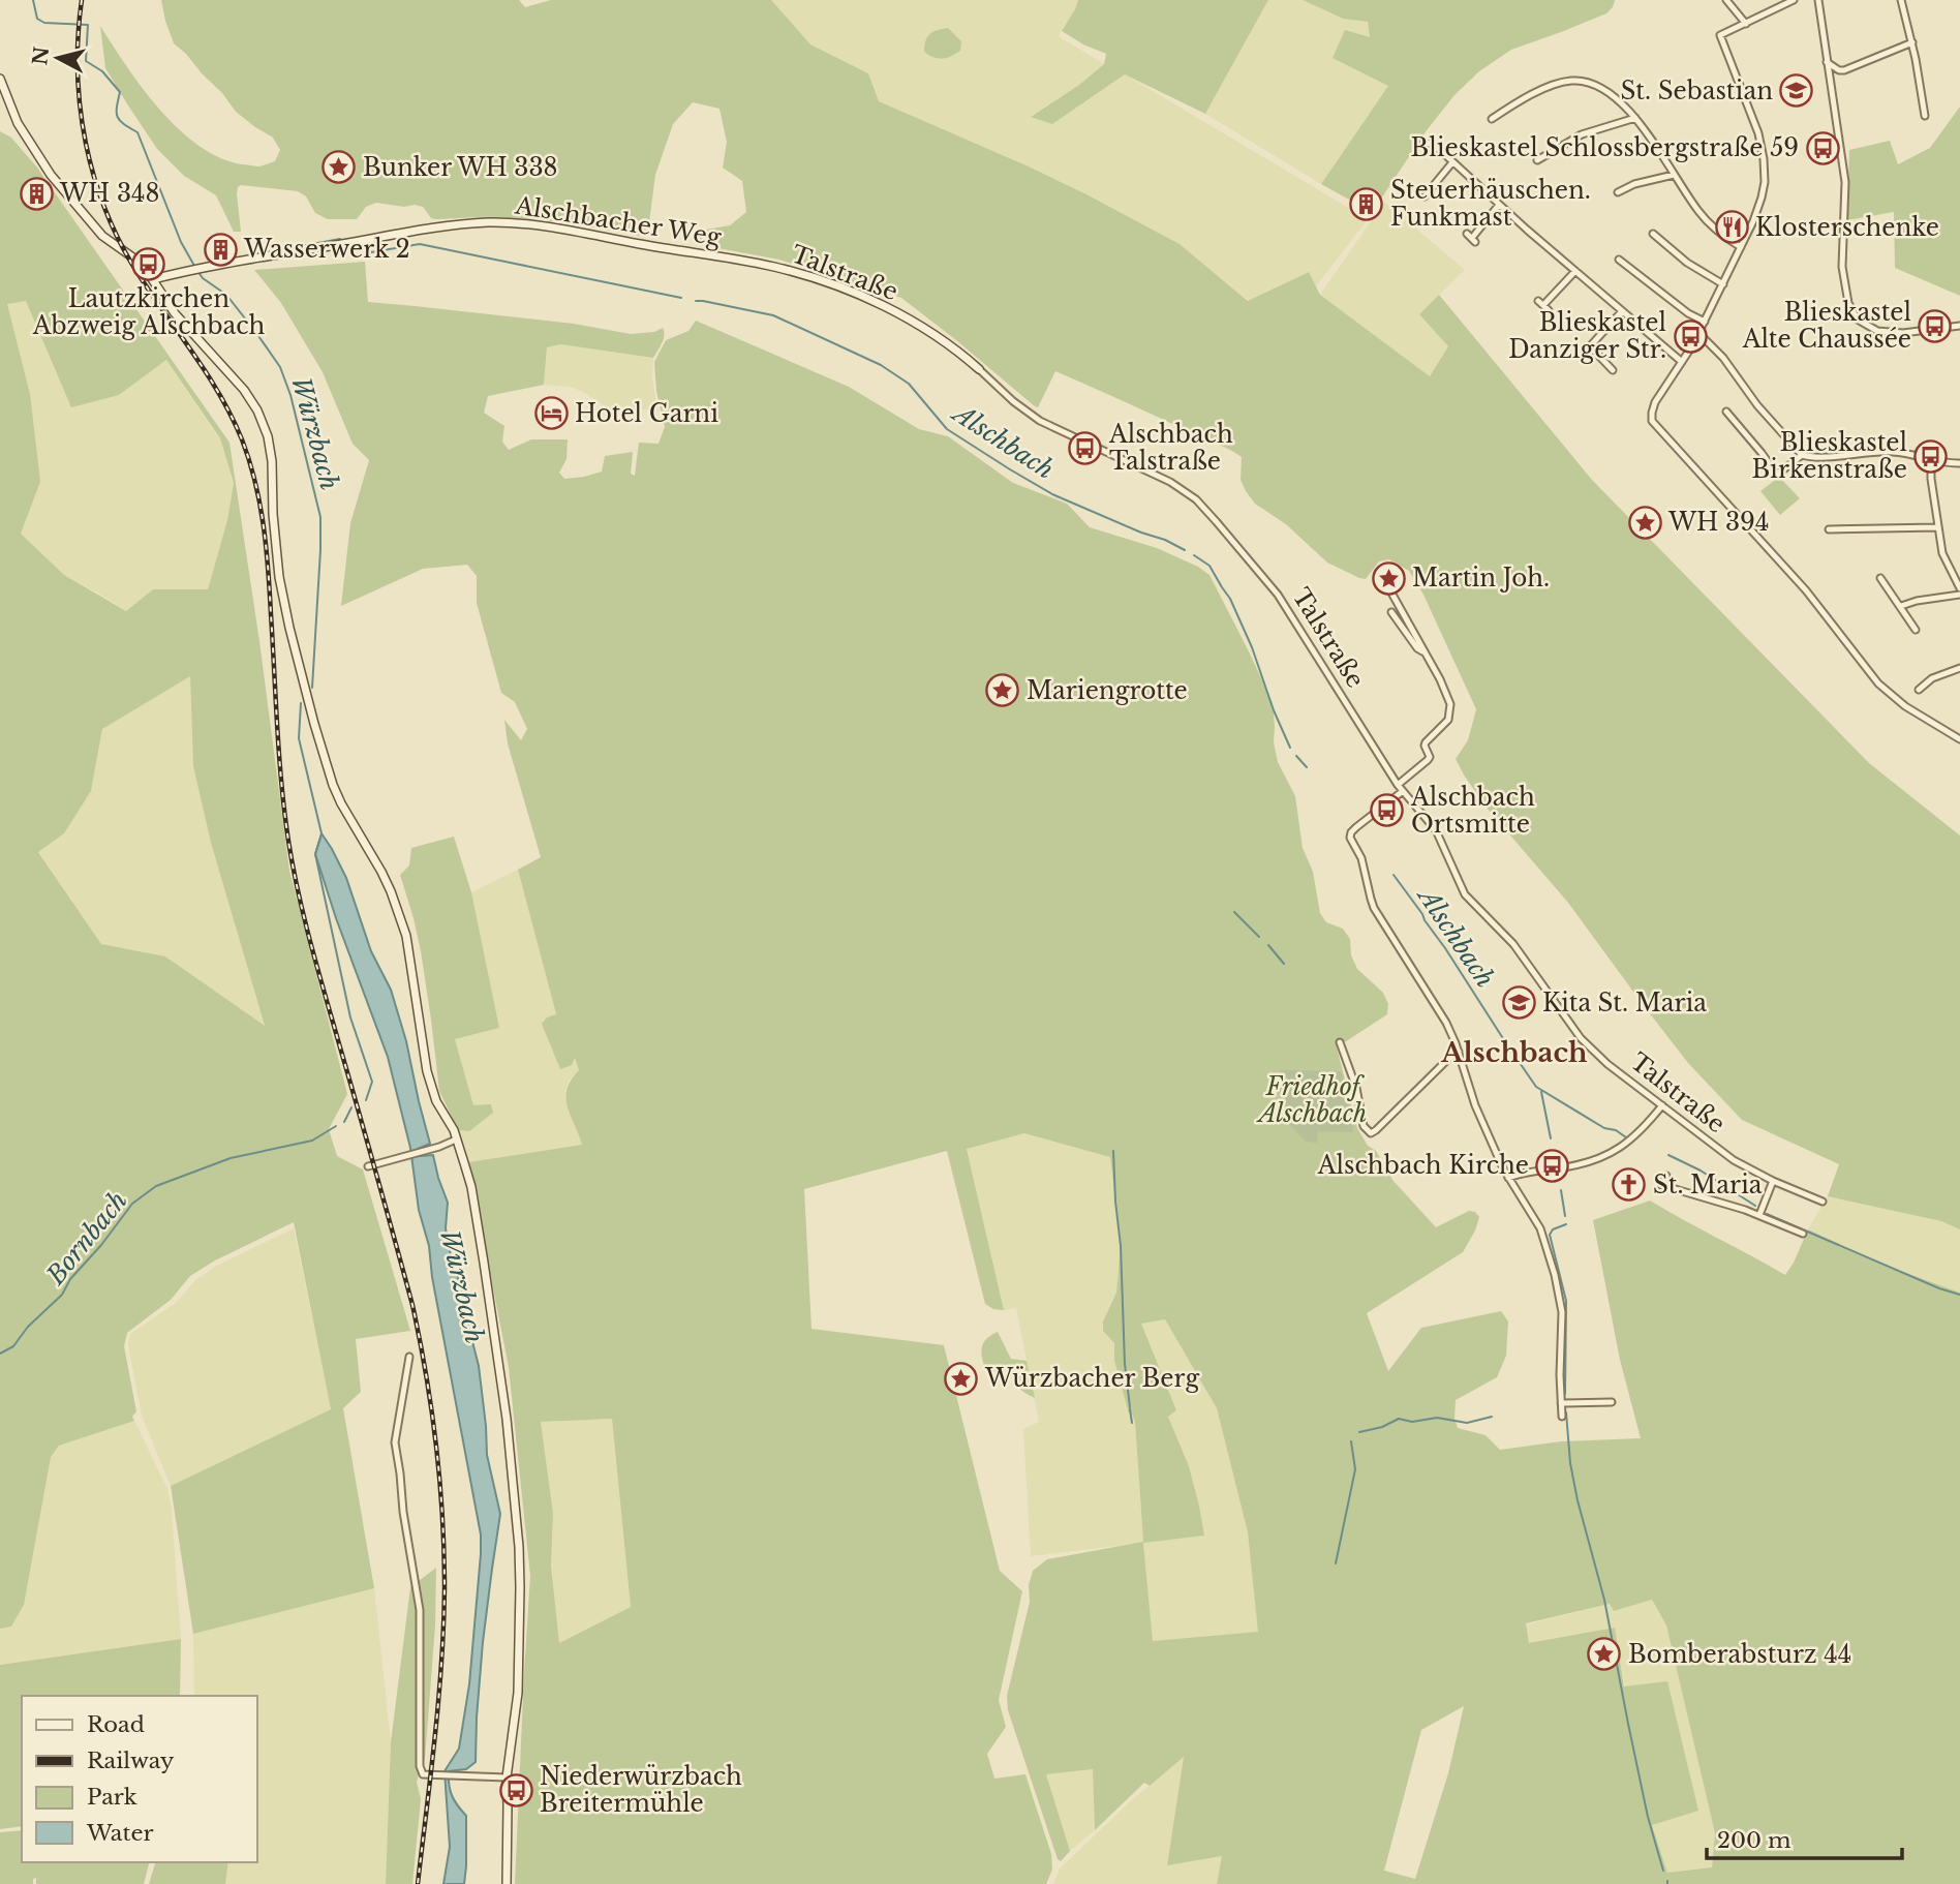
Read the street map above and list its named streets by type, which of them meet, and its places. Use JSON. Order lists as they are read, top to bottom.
{
  "streets": {
    "main road": ["Alschbacher Weg", "Talstraße"]
  },
  "crossings": [
    ["Alschbacher Weg", "Talstraße"]
  ],
  "districts": ["Alschbach"],
  "water": ["Würzbach", "Alschbach", "Bornbach"],
  "parks": ["Friedhof Alschbach"],
  "places": {
    "school or university": ["St. Sebastian", "Kita St. Maria"],
    "bus stop": [
      "Blieskastel Schlossbergstraße 59",
      "Lautzkirchen Abzweig Alschbach",
      "Blieskastel Alte Chaussée",
      "Blieskastel Danziger Str.",
      "Alschbach Talstraße",
      "Blieskastel Birkenstraße",
      "Alschbach Ortsmitte",
      "Alschbach Kirche",
      "Niederwürzbach Breitermühle"
    ],
    "place": [
      "Bunker WH 338",
      "WH 394",
      "Martin Joh.",
      "Mariengrotte",
      "Würzbacher Berg",
      "Bomberabsturz 44"
    ],
    "building": ["WH 348", "Steuerhäuschen. Funkmast", "Wasserwerk 2"],
    "restaurant": ["Klosterschenke"],
    "hotel": ["Hotel Garni"],
    "church": ["St. Maria"]
  },
  "legend": [
    "Road",
    "Railway",
    "Park",
    "Water"
  ],
  "scale_bar": "200 m",
  "north": "left"
}
